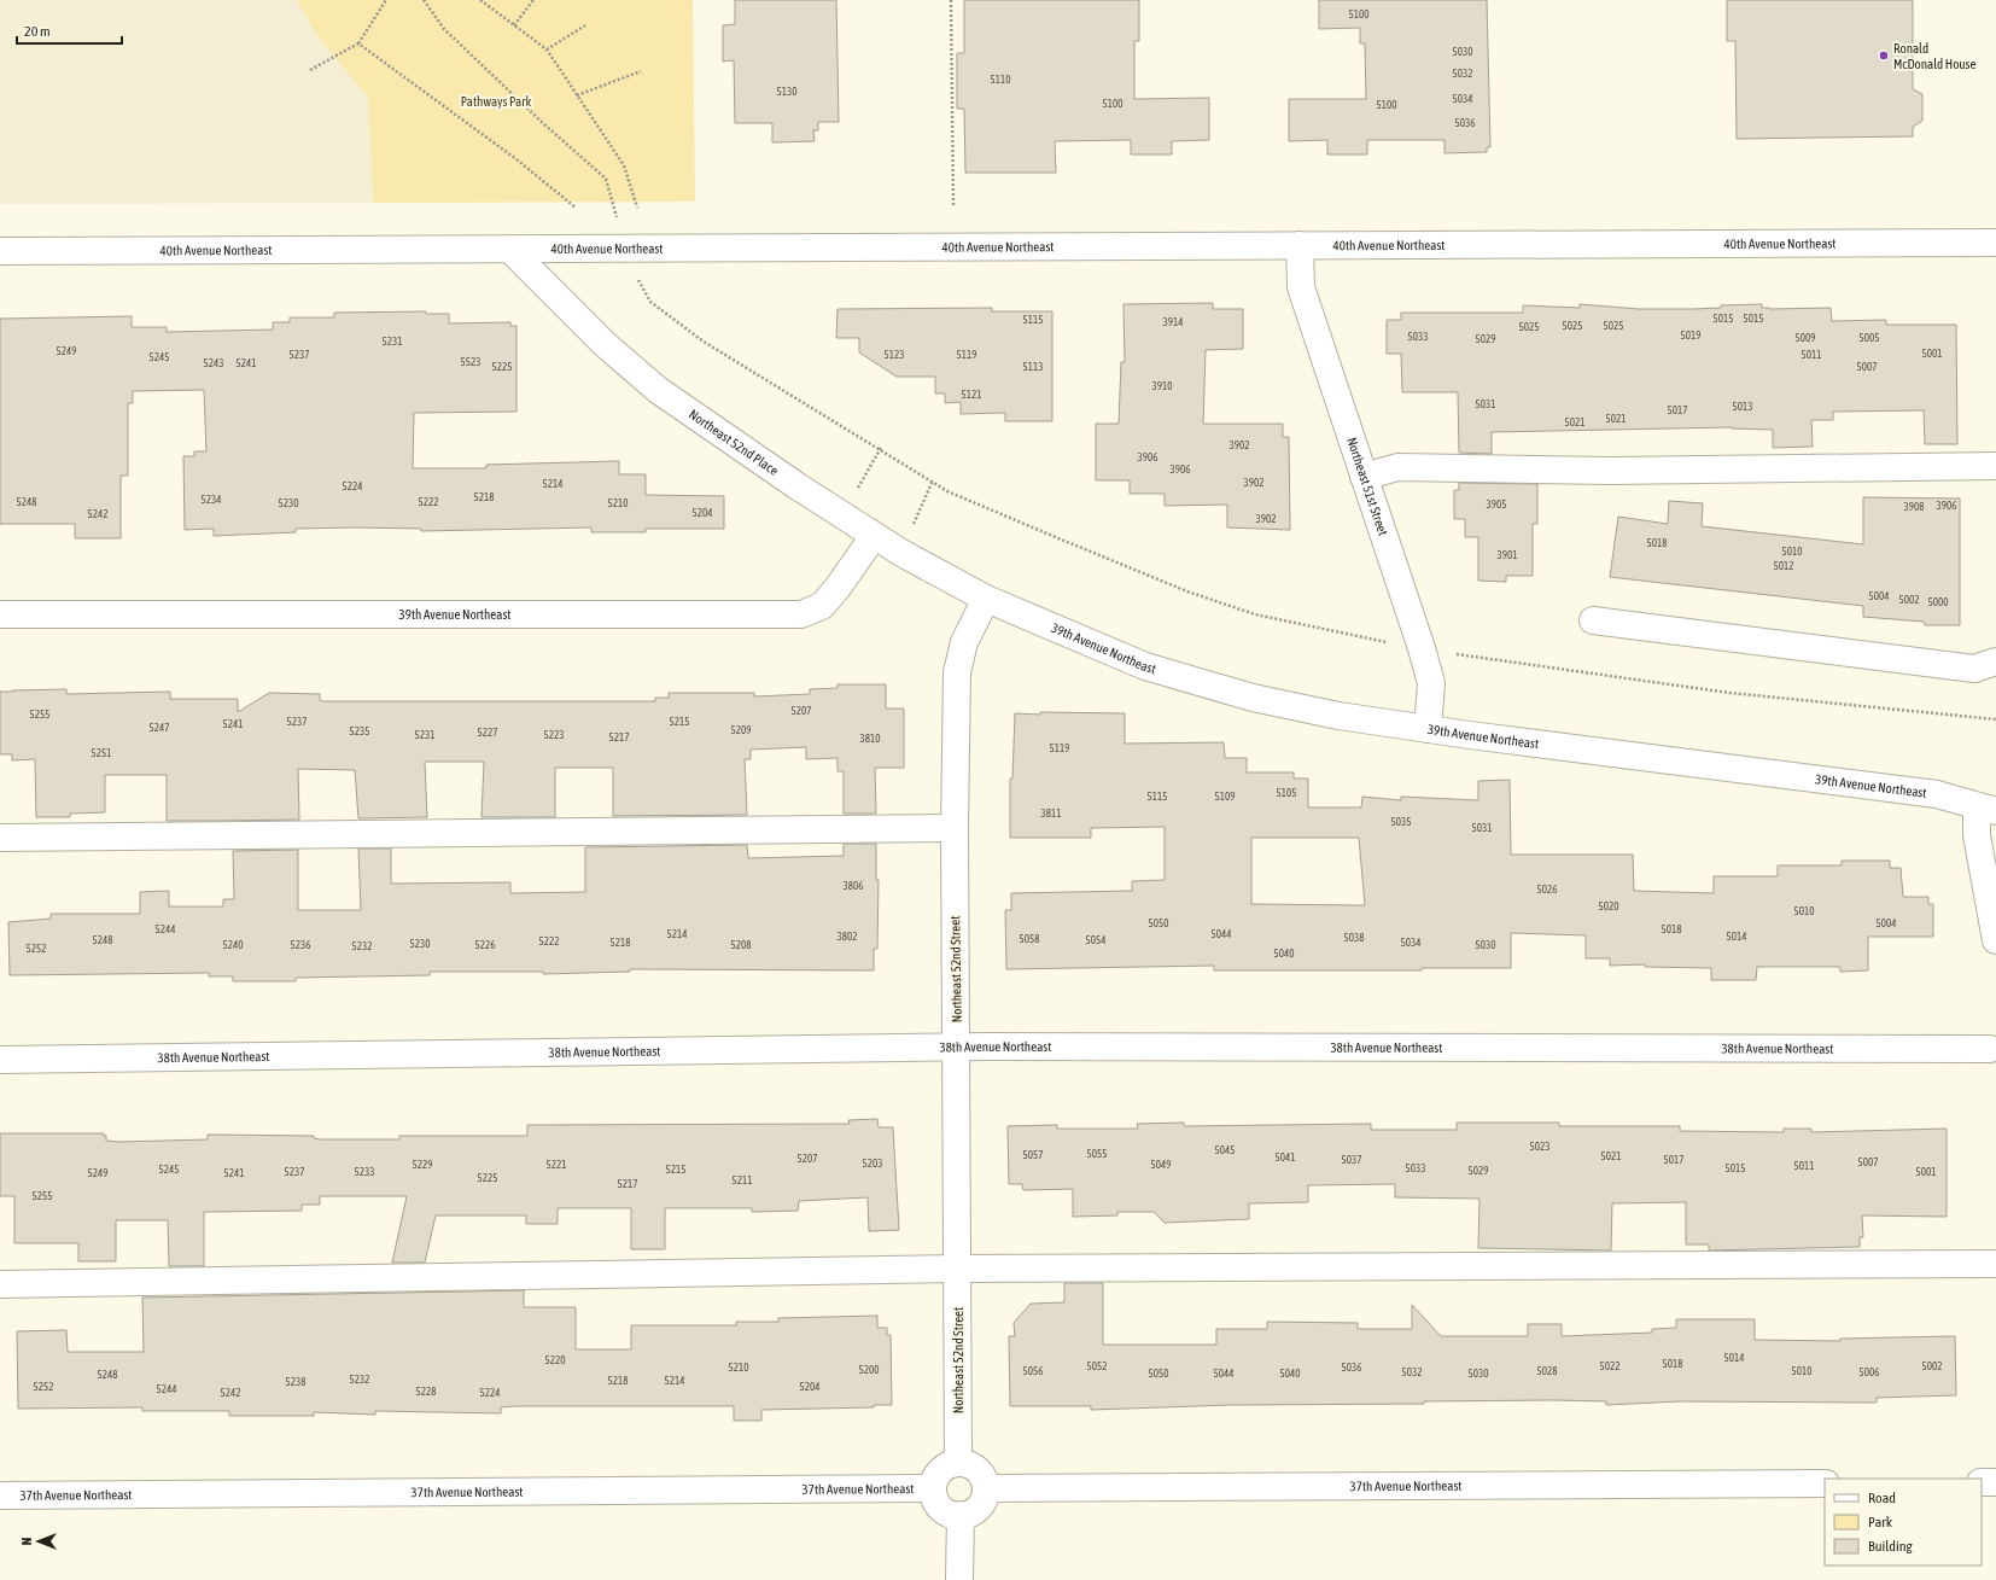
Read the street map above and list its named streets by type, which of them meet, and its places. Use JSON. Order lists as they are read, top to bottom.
{
  "streets": {
    "street": [
      "40th Avenue Northeast",
      "Northeast 52nd Place",
      "Northeast 51st Street",
      "39th Avenue Northeast",
      "Northeast 52nd Street",
      "38th Avenue Northeast",
      "37th Avenue Northeast"
    ]
  },
  "crossings": [
    ["40th Avenue Northeast", "Northeast 52nd Place"],
    ["40th Avenue Northeast", "Northeast 51st Street"],
    ["Northeast 52nd Place", "39th Avenue Northeast"],
    ["Northeast 52nd Place", "Northeast 52nd Street"],
    ["Northeast 51st Street", "39th Avenue Northeast"],
    ["39th Avenue Northeast", "Northeast 52nd Street"],
    ["Northeast 52nd Street", "38th Avenue Northeast"],
    ["Northeast 52nd Street", "37th Avenue Northeast"]
  ],
  "parks": ["Pathways Park"],
  "places": ["Ronald McDonald House"],
  "house_numbers": [
    "5100",
    "5030",
    "5032",
    "5110",
    "5130",
    "5034",
    "5100",
    "5100",
    "5036",
    "5015",
    "5015",
    "5115",
    "3914",
    "5025",
    "5025",
    "5025",
    "5019",
    "5033",
    "5009",
    "5005",
    "5029",
    "5231",
    "5249",
    "5001",
    "5237",
    "5123",
    "5119",
    "5011",
    "5245",
    "5523",
    "5243",
    "5241",
    "5225",
    "5113",
    "5007",
    "3910",
    "5121",
    "5031",
    "5013",
    "5017",
    "5021",
    "5021",
    "3902",
    "3906",
    "3906",
    "3902",
    "5214",
    "5224",
    "5218",
    "5234",
    "5248",
    "5222",
    "5230",
    "5210",
    "3905",
    "3906",
    "3908",
    "5204",
    "5242",
    "3902",
    "5018",
    "5010",
    "3901",
    "5012",
    "5004",
    "5002",
    "5000",
    "5207",
    "5255",
    "5237",
    "5215",
    "5241",
    "5247",
    "5209",
    "5235",
    "5227",
    "5231",
    "5223",
    "5217",
    "3810",
    "5119",
    "5251",
    "5105",
    "5115",
    "5109",
    "3811",
    "5035",
    "5031",
    "3806",
    "5026",
    "5020",
    "5010",
    "5050",
    "5004",
    "5244",
    "5018",
    "5214",
    "5044",
    "3802",
    "5014",
    "5038",
    "5058",
    "5248",
    "5054",
    "5222",
    "5218",
    "5034",
    "5230",
    "5240",
    "5236",
    "5226",
    "5208",
    "5030",
    "5232",
    "5252",
    "5040",
    "5023",
    "5045",
    "5055",
    "5057",
    "5021",
    "5041",
    "5207",
    "5037",
    "5017",
    "5007",
    "5203",
    "5229",
    "5221",
    "5049",
    "5011",
    "5033",
    "5015",
    "5245",
    "5215",
    "5029",
    "5237",
    "5233",
    "5001",
    "5249",
    "5241",
    "5225",
    "5211",
    "5217",
    "5255",
    "5014",
    "5220",
    "5018",
    "5052",
    "5022",
    "5002",
    "5210",
    "5036",
    "5200",
    "5056",
    "5028",
    "5010",
    "5032",
    "5006",
    "5050",
    "5044",
    "5040",
    "5030",
    "5248",
    "5232",
    "5218",
    "5214",
    "5238",
    "5252",
    "5204",
    "5244",
    "5228",
    "5242",
    "5224"
  ],
  "legend": ["Road", "Park", "Building"],
  "scale_bar": "20 m",
  "north": "left"
}
